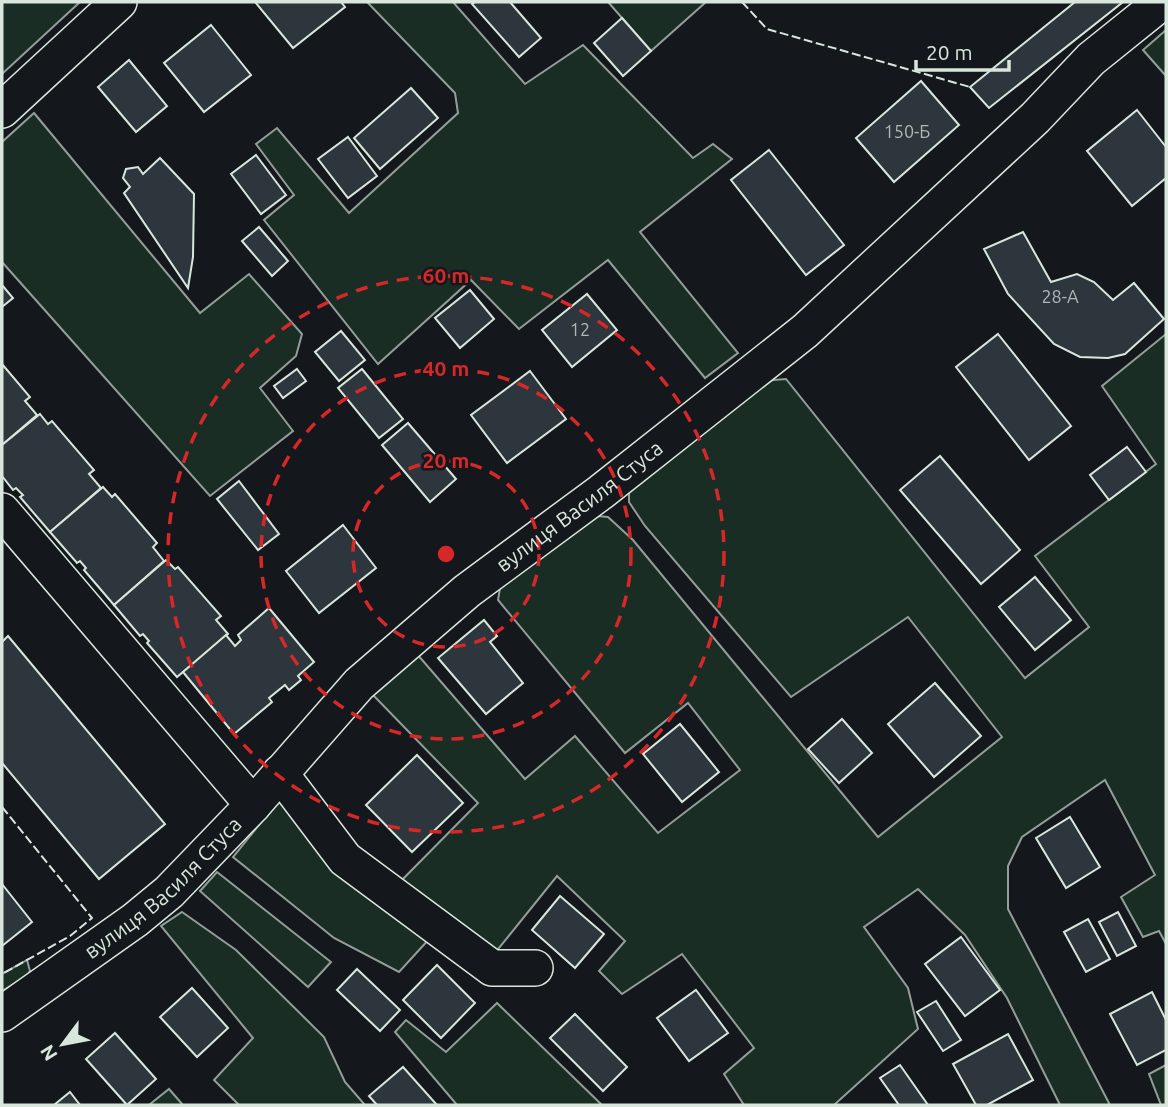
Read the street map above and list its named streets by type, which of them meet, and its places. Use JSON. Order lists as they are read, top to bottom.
{
  "streets": {
    "street": ["вулиця Василя Стуса"]
  },
  "house_numbers": ["150-Б", "28-А", "12"],
  "scale_bar": "20 m",
  "north": "bottom left",
  "rings": ["60 m", "40 m", "20 m"]
}
